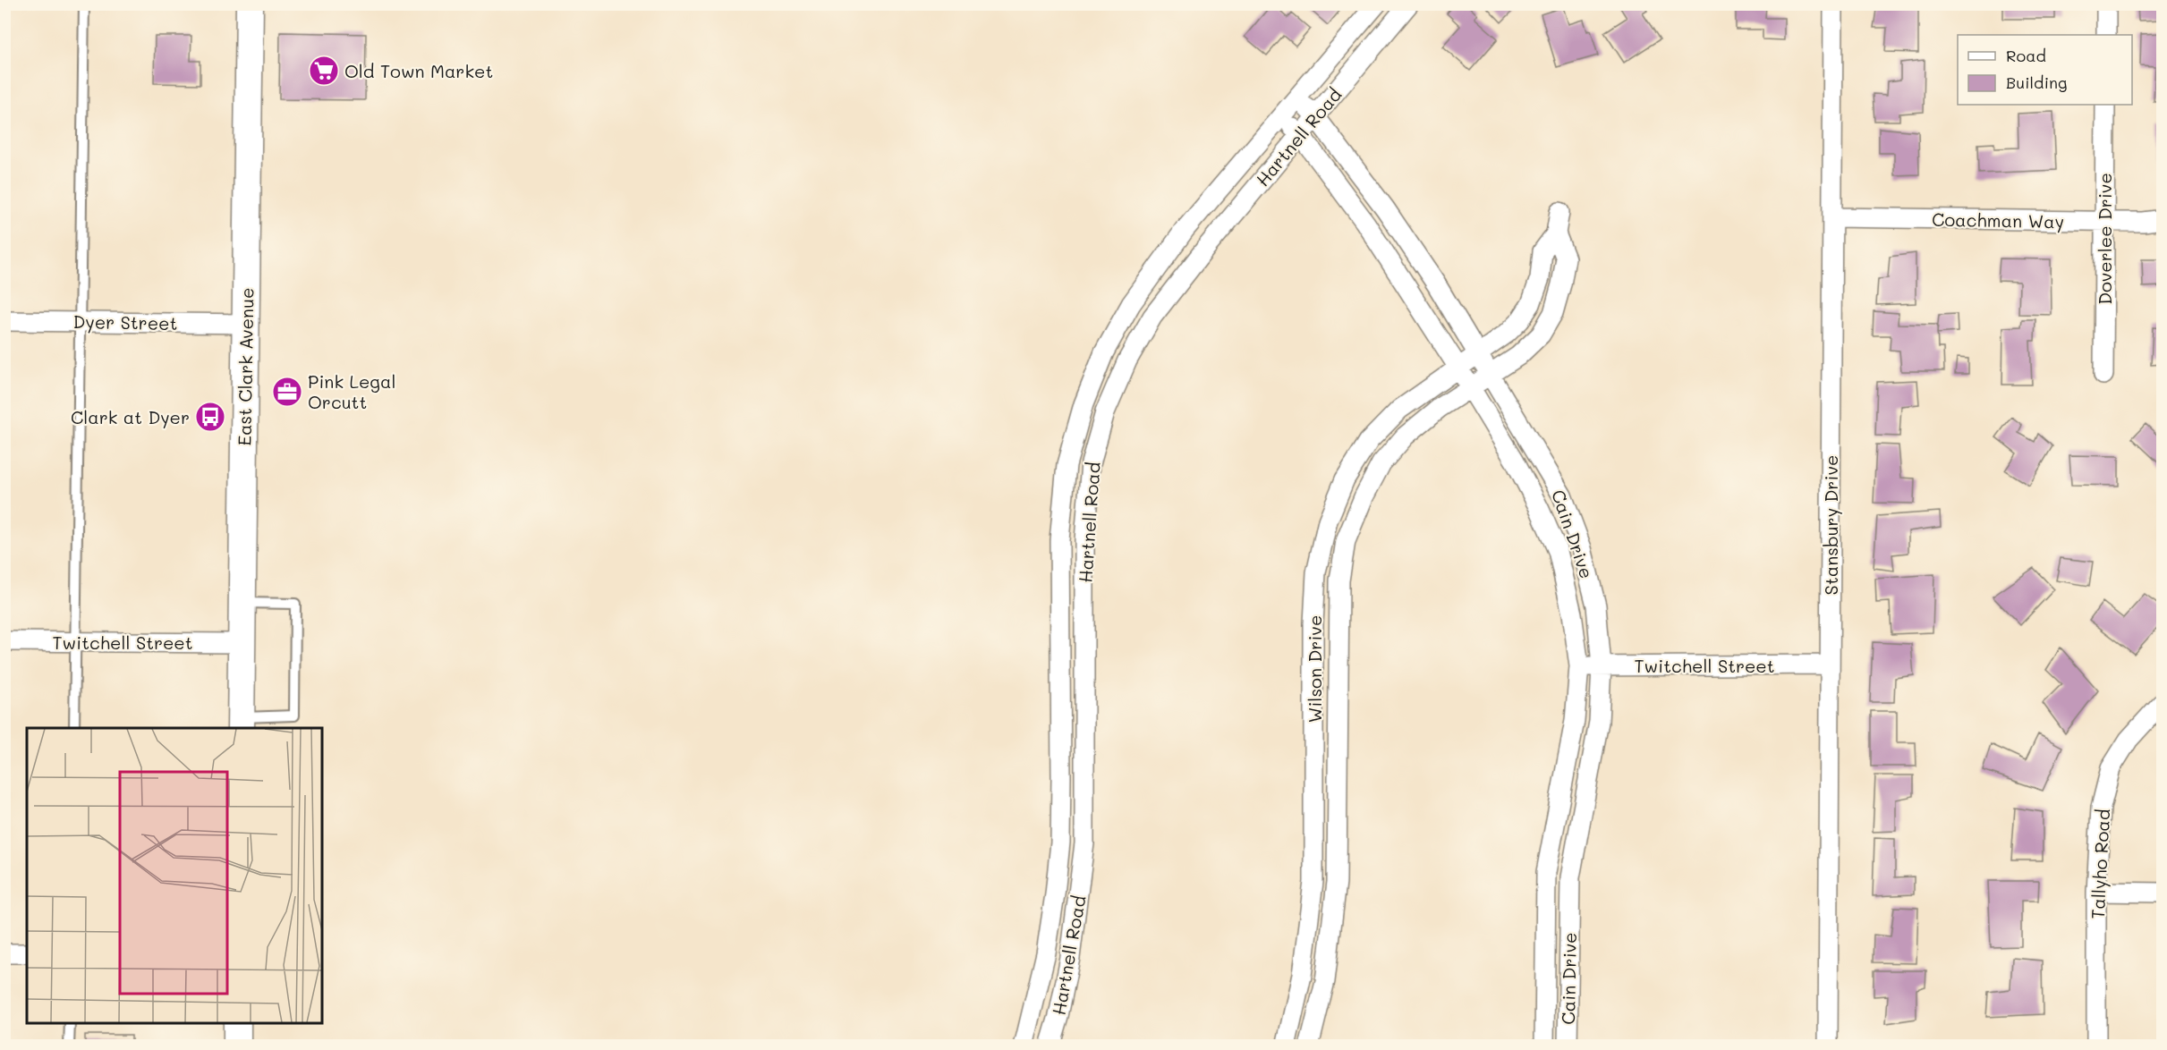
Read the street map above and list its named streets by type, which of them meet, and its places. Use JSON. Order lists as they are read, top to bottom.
{
  "streets": {
    "main road": ["East Clark Avenue"],
    "street": [
      "Hartnell Road",
      "Coachman Way",
      "Doverlee Drive",
      "Dyer Street",
      "Stansbury Drive",
      "Cain Drive",
      "Twitchell Street",
      "Wilson Drive",
      "Tallyho Road"
    ]
  },
  "crossings": [
    ["Hartnell Road", "Cain Drive"],
    ["Coachman Way", "Doverlee Drive"],
    ["Coachman Way", "Stansbury Drive"],
    ["Dyer Street", "East Clark Avenue"],
    ["East Clark Avenue", "Twitchell Street"],
    ["Stansbury Drive", "Twitchell Street"],
    ["Cain Drive", "Twitchell Street"],
    ["Cain Drive", "Wilson Drive"]
  ],
  "places": {
    "supermarket": ["Old Town Market"],
    "office": ["Pink Legal Orcutt"],
    "bus stop": ["Clark at Dyer"]
  },
  "legend": ["Road", "Building"]
}
